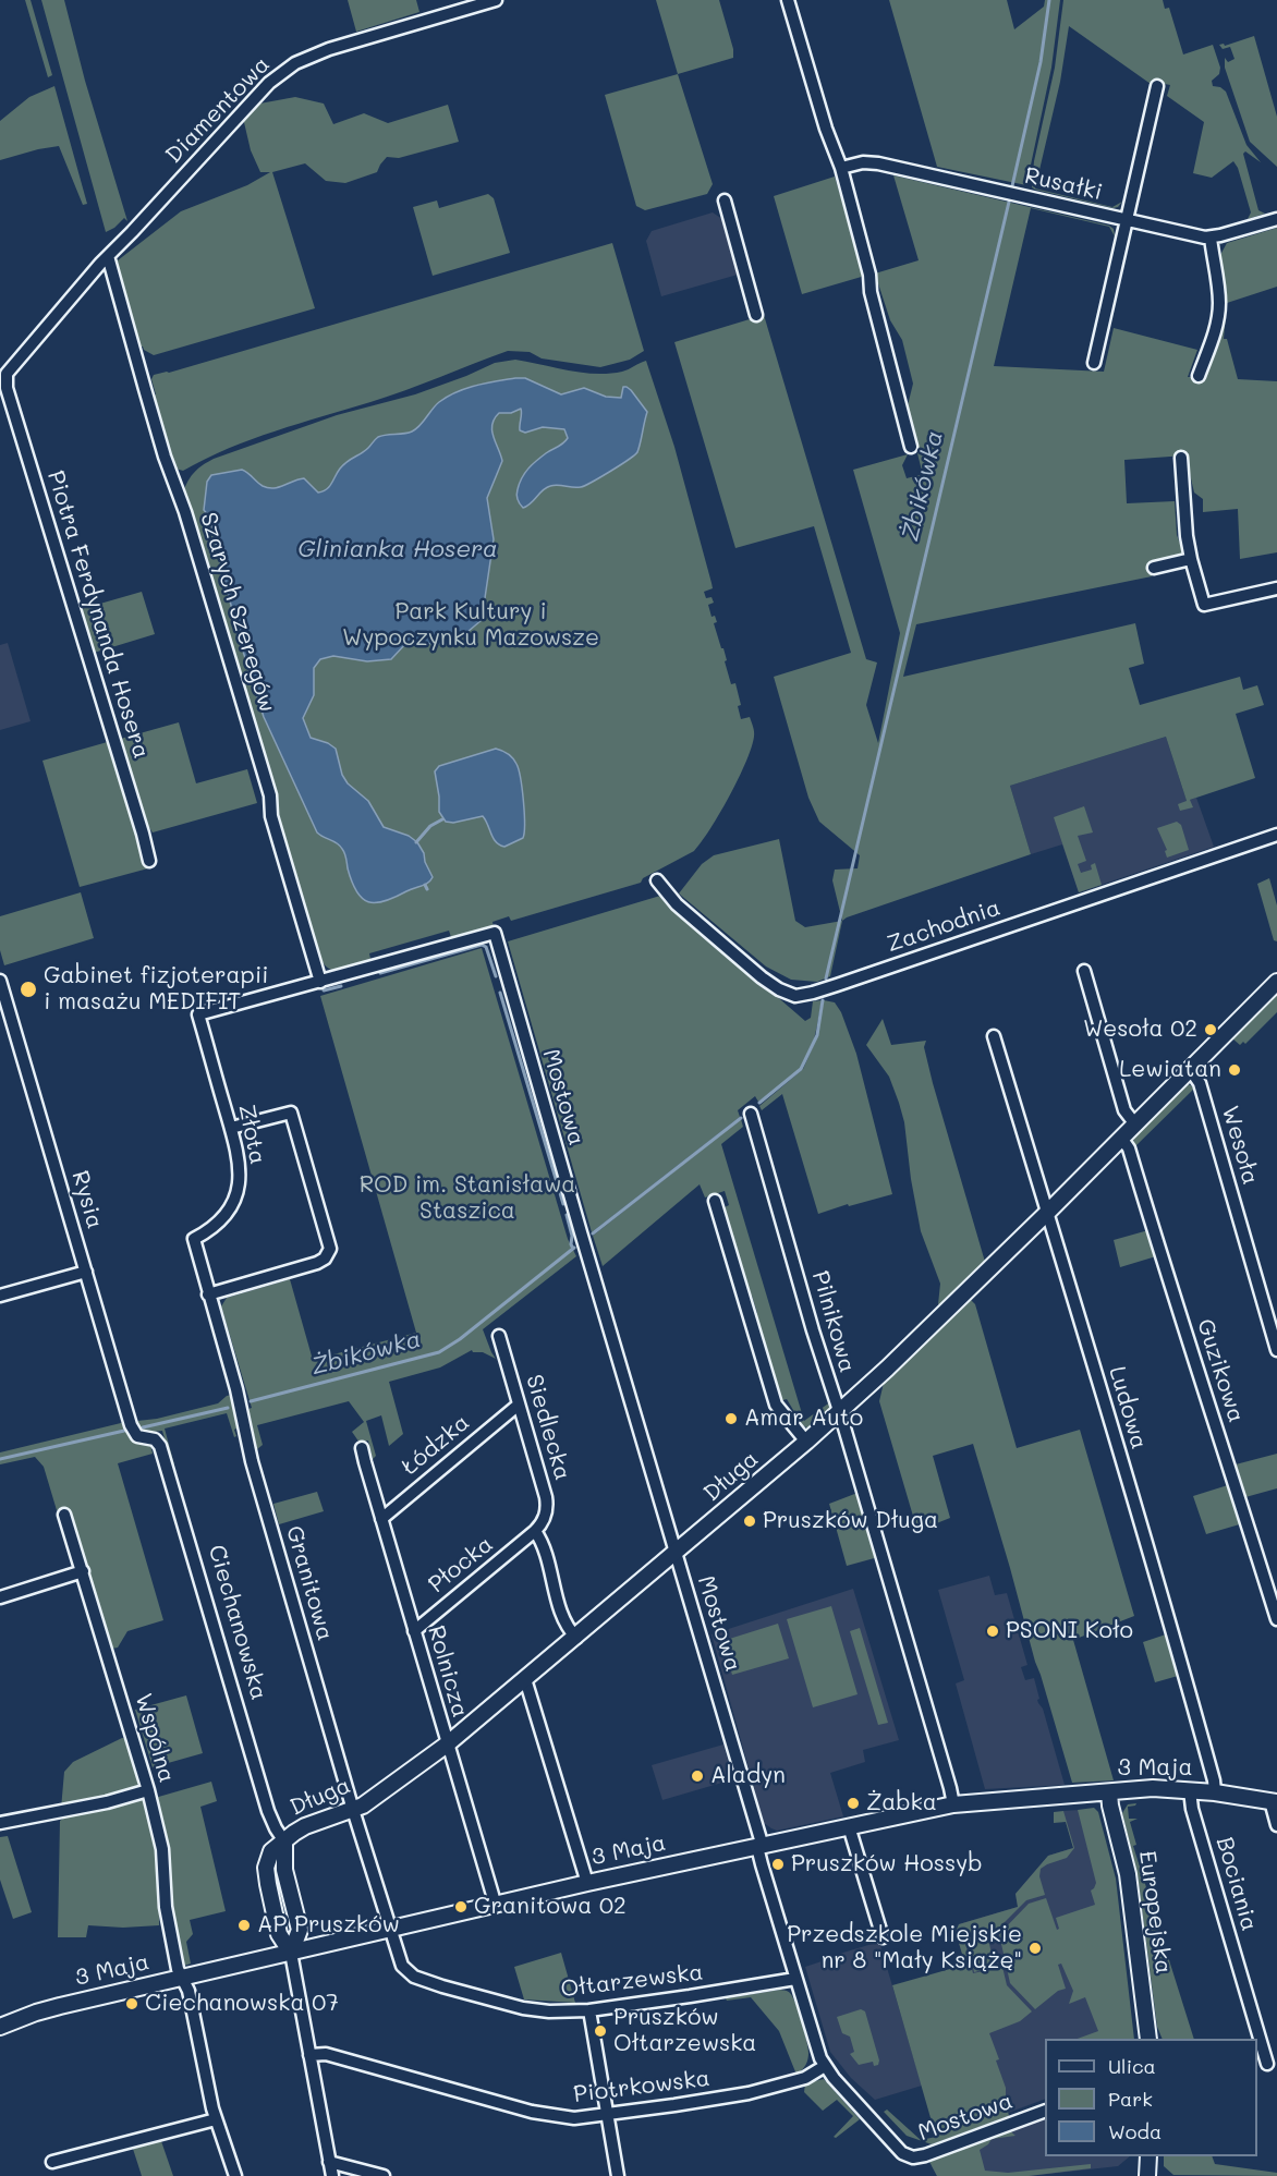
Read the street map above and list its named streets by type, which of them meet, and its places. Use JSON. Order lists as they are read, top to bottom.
{
  "streets": {
    "street": [
      "Diamentowa",
      "Rusałki",
      "Szarych Szeregów",
      "Piotra Ferdynanda Hosera",
      "Zachodnia",
      "Mostowa",
      "Złota",
      "Wesoła",
      "Rysia",
      "Pilnikowa",
      "Guzikowa",
      "Ludowa",
      "Siedlecka",
      "Łódzka",
      "Długa",
      "Płocka",
      "Granitowa",
      "Ciechanowska",
      "Rolnicza",
      "Wspólna",
      "3 Maja",
      "Bociania",
      "Europejska",
      "Ołtarzewska",
      "Piotrkowska"
    ]
  },
  "crossings": [
    ["Diamentowa", "Szarych Szeregów"],
    ["Diamentowa", "Piotra Ferdynanda Hosera"],
    ["Szarych Szeregów", "Mostowa"],
    ["Szarych Szeregów", "Złota"],
    ["Mostowa", "Złota"],
    ["Mostowa", "Długa"],
    ["Mostowa", "3 Maja"],
    ["Mostowa", "Ołtarzewska"],
    ["Mostowa", "Piotrkowska"],
    ["Złota", "Granitowa"],
    ["Wesoła", "Długa"],
    ["Rysia", "Ciechanowska"],
    ["Pilnikowa", "Długa"],
    ["Pilnikowa", "3 Maja"],
    ["Guzikowa", "Długa"],
    ["Ludowa", "Długa"],
    ["Ludowa", "3 Maja"],
    ["Siedlecka", "Łódzka"],
    ["Siedlecka", "Płocka"],
    ["Łódzka", "Rolnicza"],
    ["Długa", "Granitowa"],
    ["Długa", "Ciechanowska"],
    ["Długa", "Rolnicza"],
    ["Płocka", "Rolnicza"],
    ["Granitowa", "3 Maja"],
    ["Granitowa", "Ołtarzewska"],
    ["Ciechanowska", "3 Maja"],
    ["Ciechanowska", "Piotrkowska"],
    ["Rolnicza", "3 Maja"],
    ["Wspólna", "3 Maja"],
    ["3 Maja", "Bociania"],
    ["3 Maja", "Europejska"],
    ["3 Maja", "Ołtarzewska"]
  ],
  "water": ["Żbikówka", "Glinianka Hosera"],
  "parks": ["Park Kultury i Wypoczynku Mazowsze", "ROD im. Stanisława Staszica"],
  "places": [
    "Gabinet fizjoterapii i masażu MEDIFIT",
    "Wesoła 02",
    "Lewiatan",
    "Amar Auto",
    "Pruszków Długa",
    "PSONI Koło",
    "Aladyn",
    "Żabka",
    "Pruszków Hossyb",
    "Granitowa 02",
    "AP Pruszków",
    "Przedszkole Miejskie nr 8 \"Mały Książę\"",
    "Ciechanowska 07",
    "Pruszków Ołtarzewska"
  ],
  "legend": ["Ulica", "Park", "Woda"]
}
